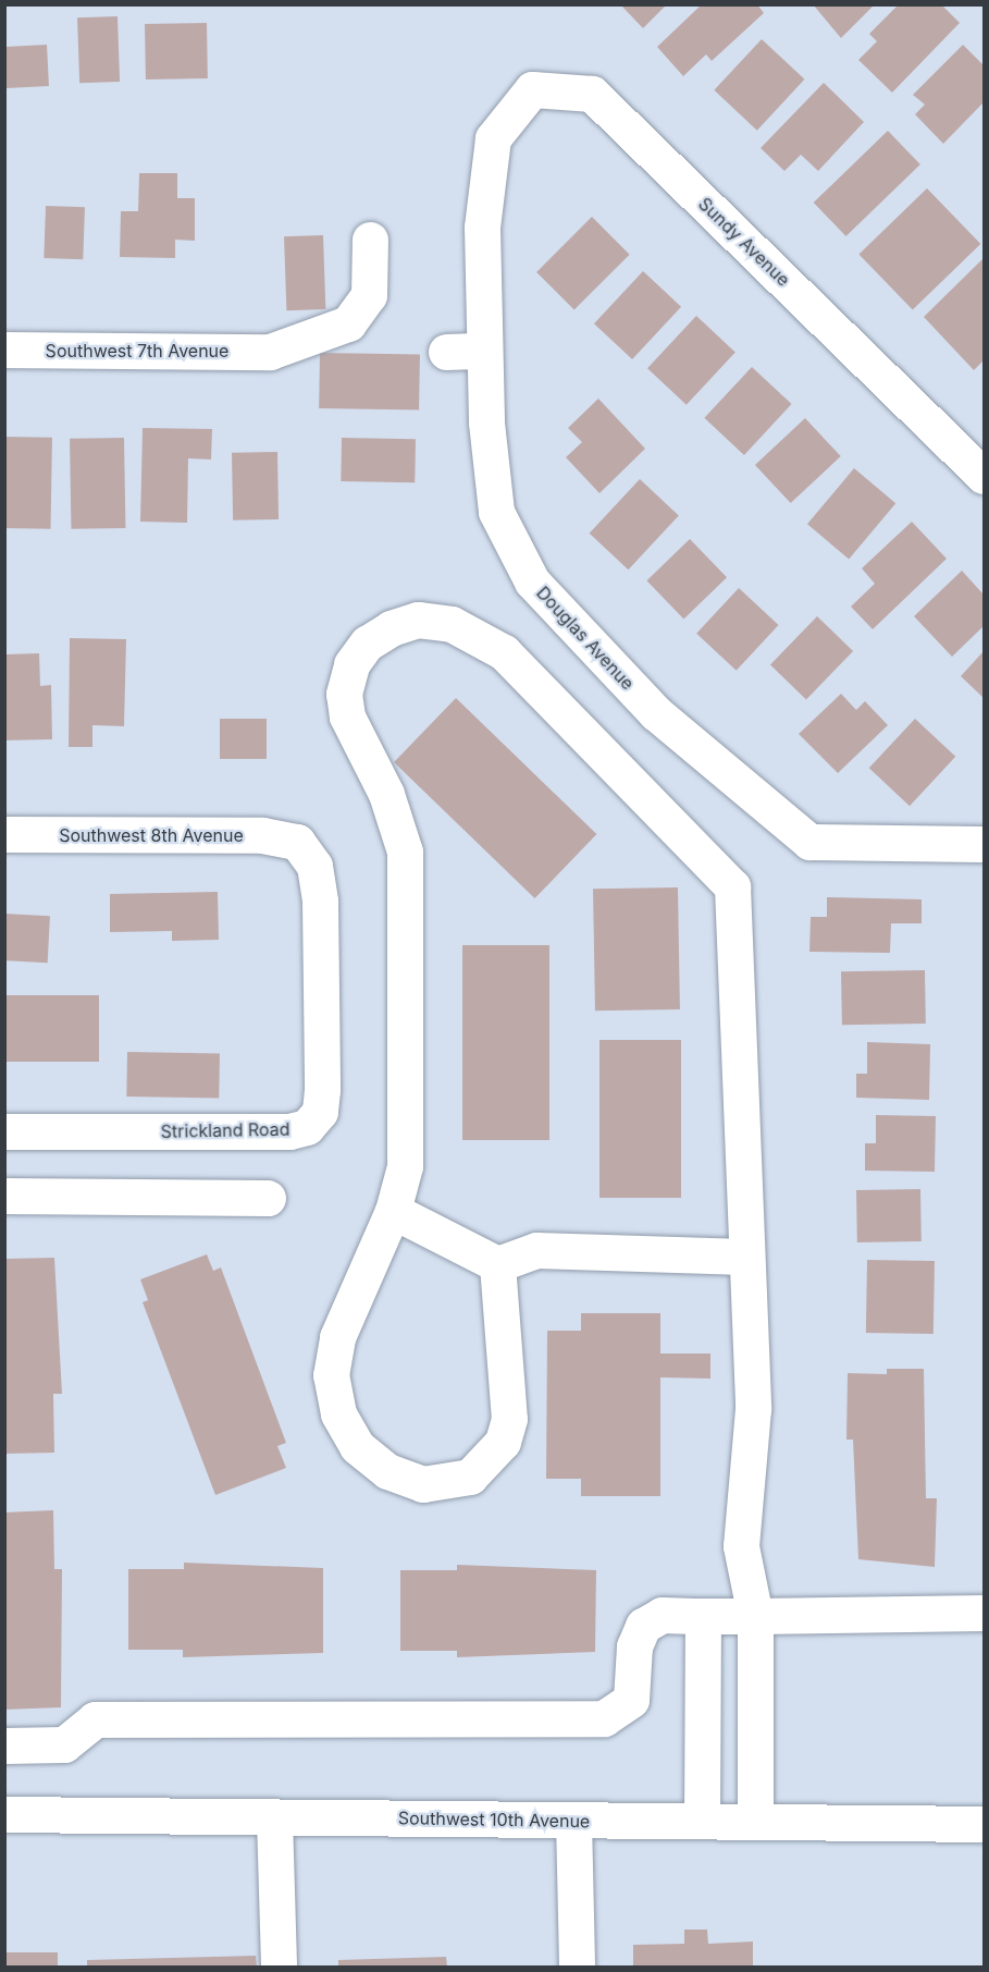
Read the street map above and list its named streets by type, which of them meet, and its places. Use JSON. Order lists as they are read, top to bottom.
{
  "streets": {
    "street": [
      "Sundy Avenue",
      "Southwest 7th Avenue",
      "Douglas Avenue",
      "Southwest 8th Avenue",
      "Strickland Road",
      "Southwest 10th Avenue"
    ]
  },
  "crossings": [
    ["Sundy Avenue", "Douglas Avenue"],
    ["Southwest 8th Avenue", "Strickland Road"]
  ]
}
